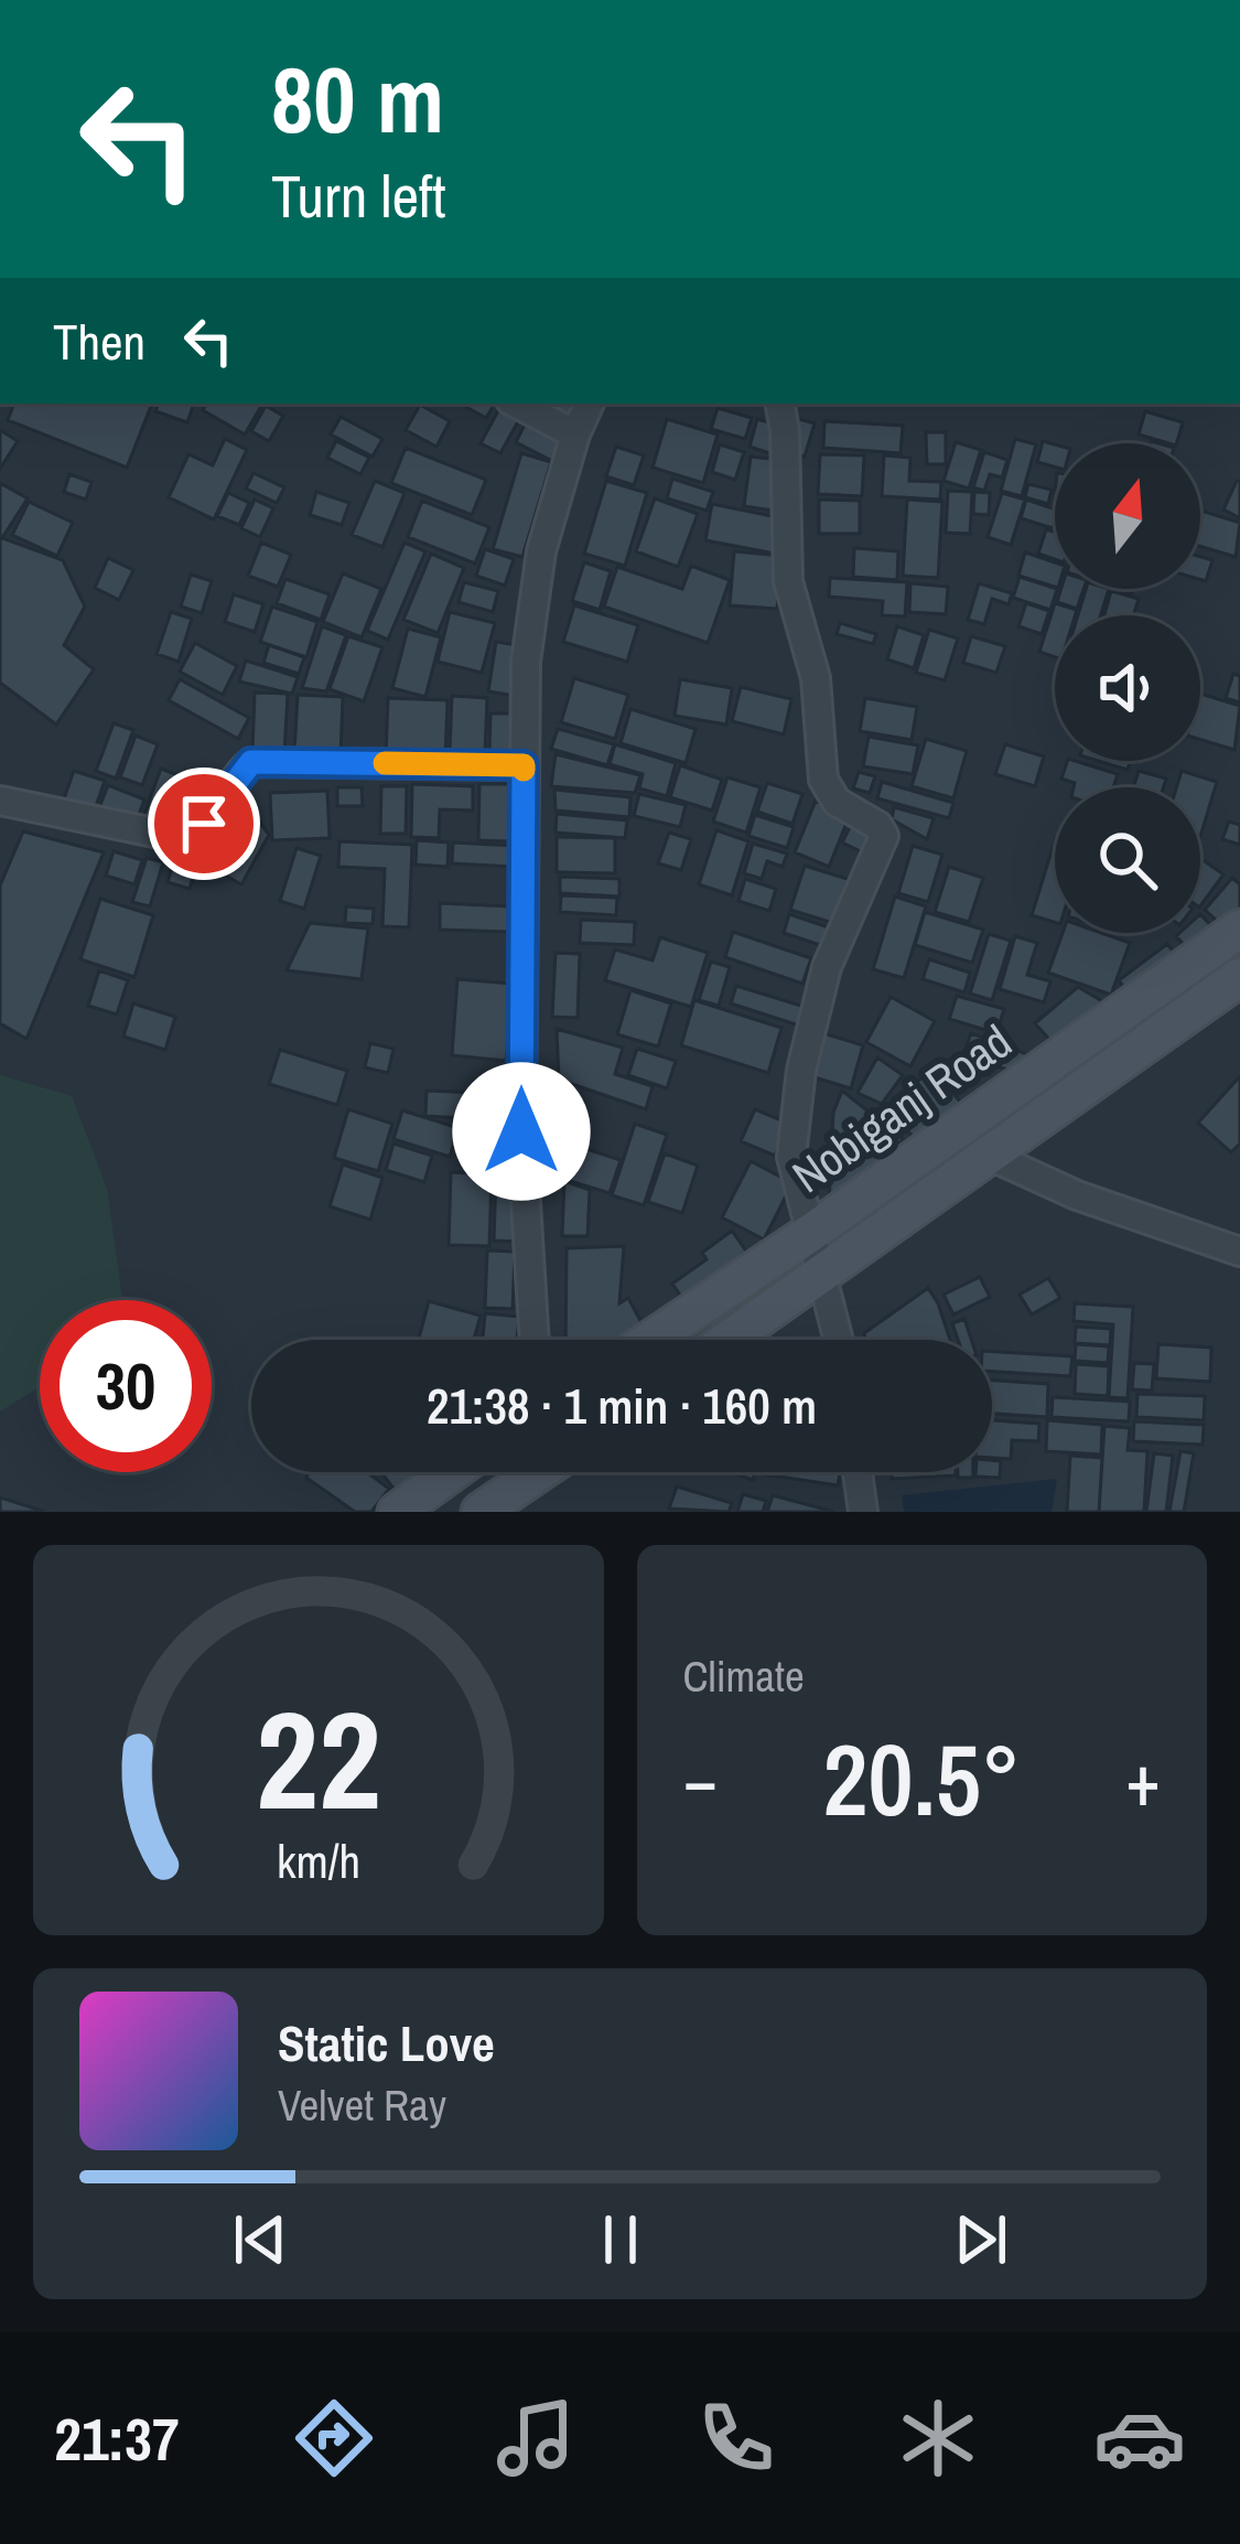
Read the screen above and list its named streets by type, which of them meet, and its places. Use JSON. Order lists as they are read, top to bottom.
{
  "streets": {
    "main road": ["Nobiganj Road"]
  },
  "north": "top",
  "page": {
    "turn": ["80 m", "Turn left"],
    "then": "Then",
    "limit": "30",
    "trip": "21:38 · 1 min · 160 m",
    "tile": "Climate",
    "heat": ["−", "20.5°", "+"],
    "song": ["Static Love", "Velvet Ray"],
    "tabs": "21:37",
    "gauge": ["22", "km/h"]
  }
}
